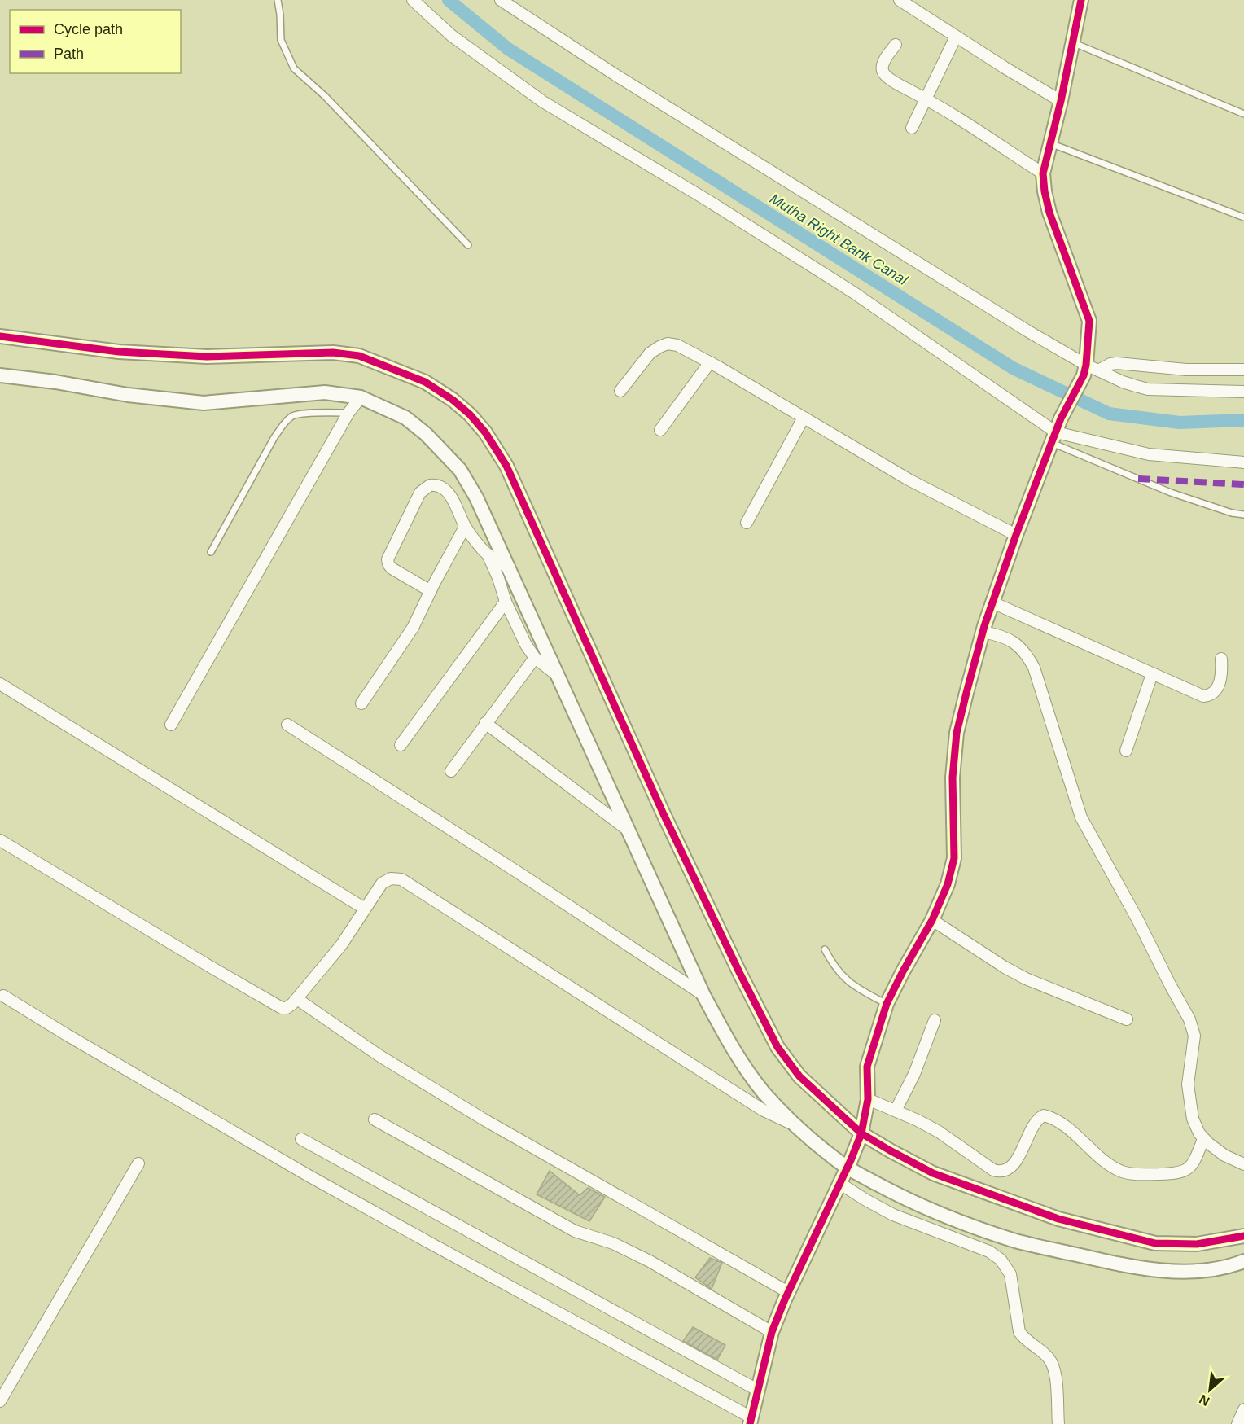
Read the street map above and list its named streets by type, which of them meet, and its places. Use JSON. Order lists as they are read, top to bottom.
{
  "water": ["Mutha Right Bank Canal"],
  "legend": ["Cycle path", "Path"],
  "north": "bottom left"
}
